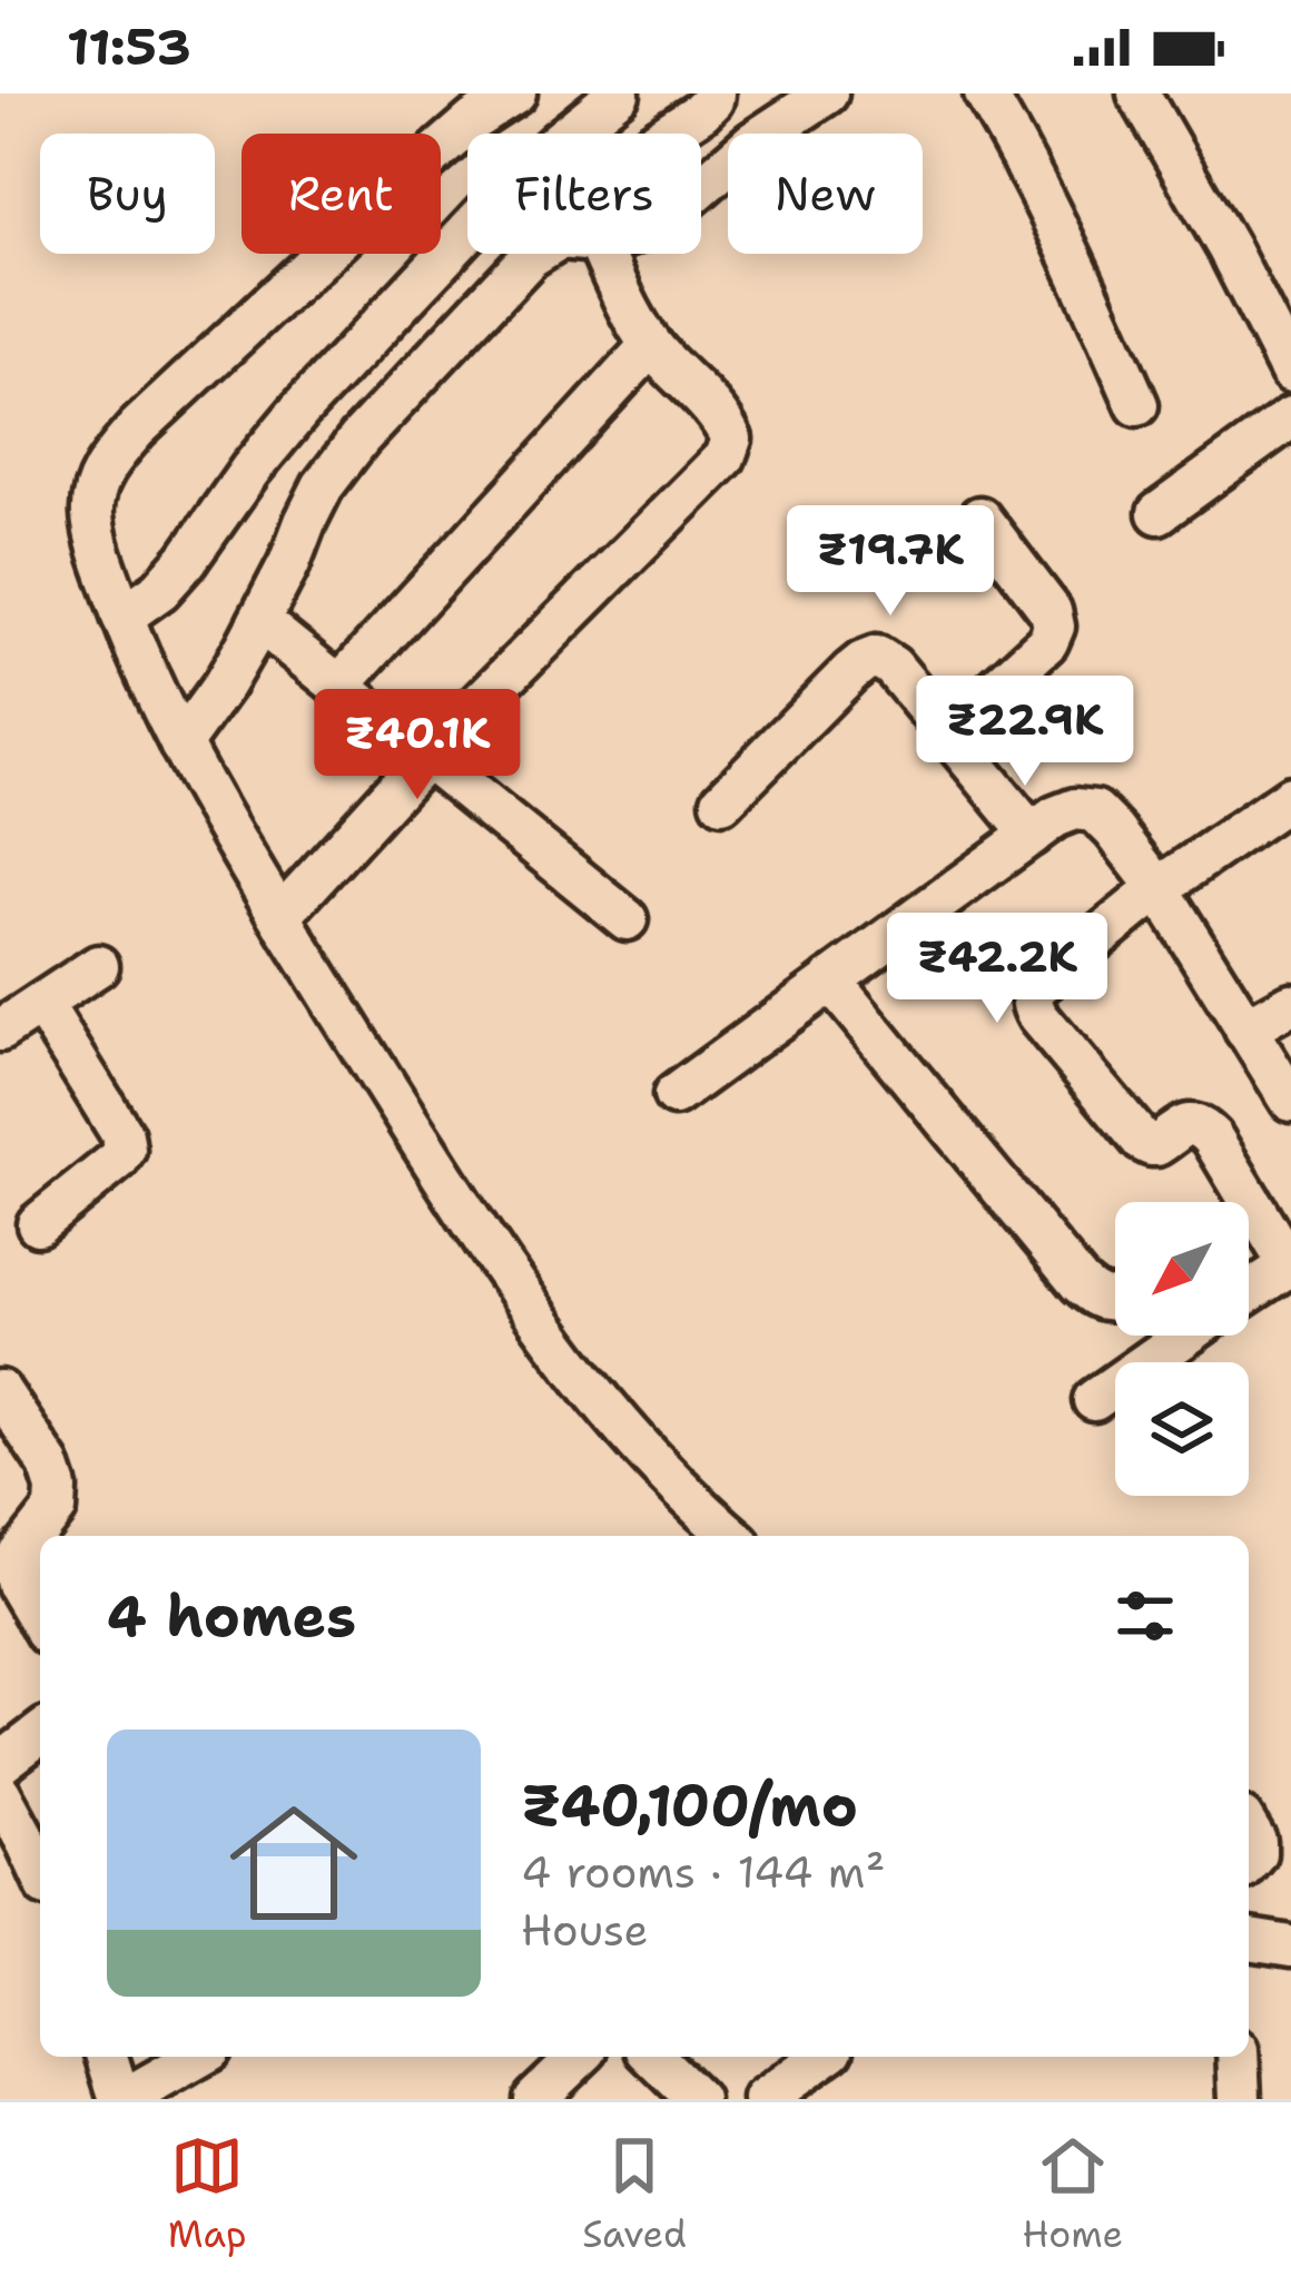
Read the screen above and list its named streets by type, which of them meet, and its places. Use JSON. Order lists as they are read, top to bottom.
{
  "north": "bottom left",
  "page": {
    "status": "11:53",
    "chip": [
      "Buy",
      "Rent",
      "Filters",
      "New"
    ],
    "price": [
      "₹19.7K",
      "₹22.9K",
      "₹40.1K",
      "₹42.2K"
    ],
    "heading": "4 homes",
    "list": [
      {
        "name": "₹40,100/mo",
        "note": "4 rooms · 144 m² · House"
      }
    ],
    "tabs": ["Map", "Saved", "Home"]
  }
}
